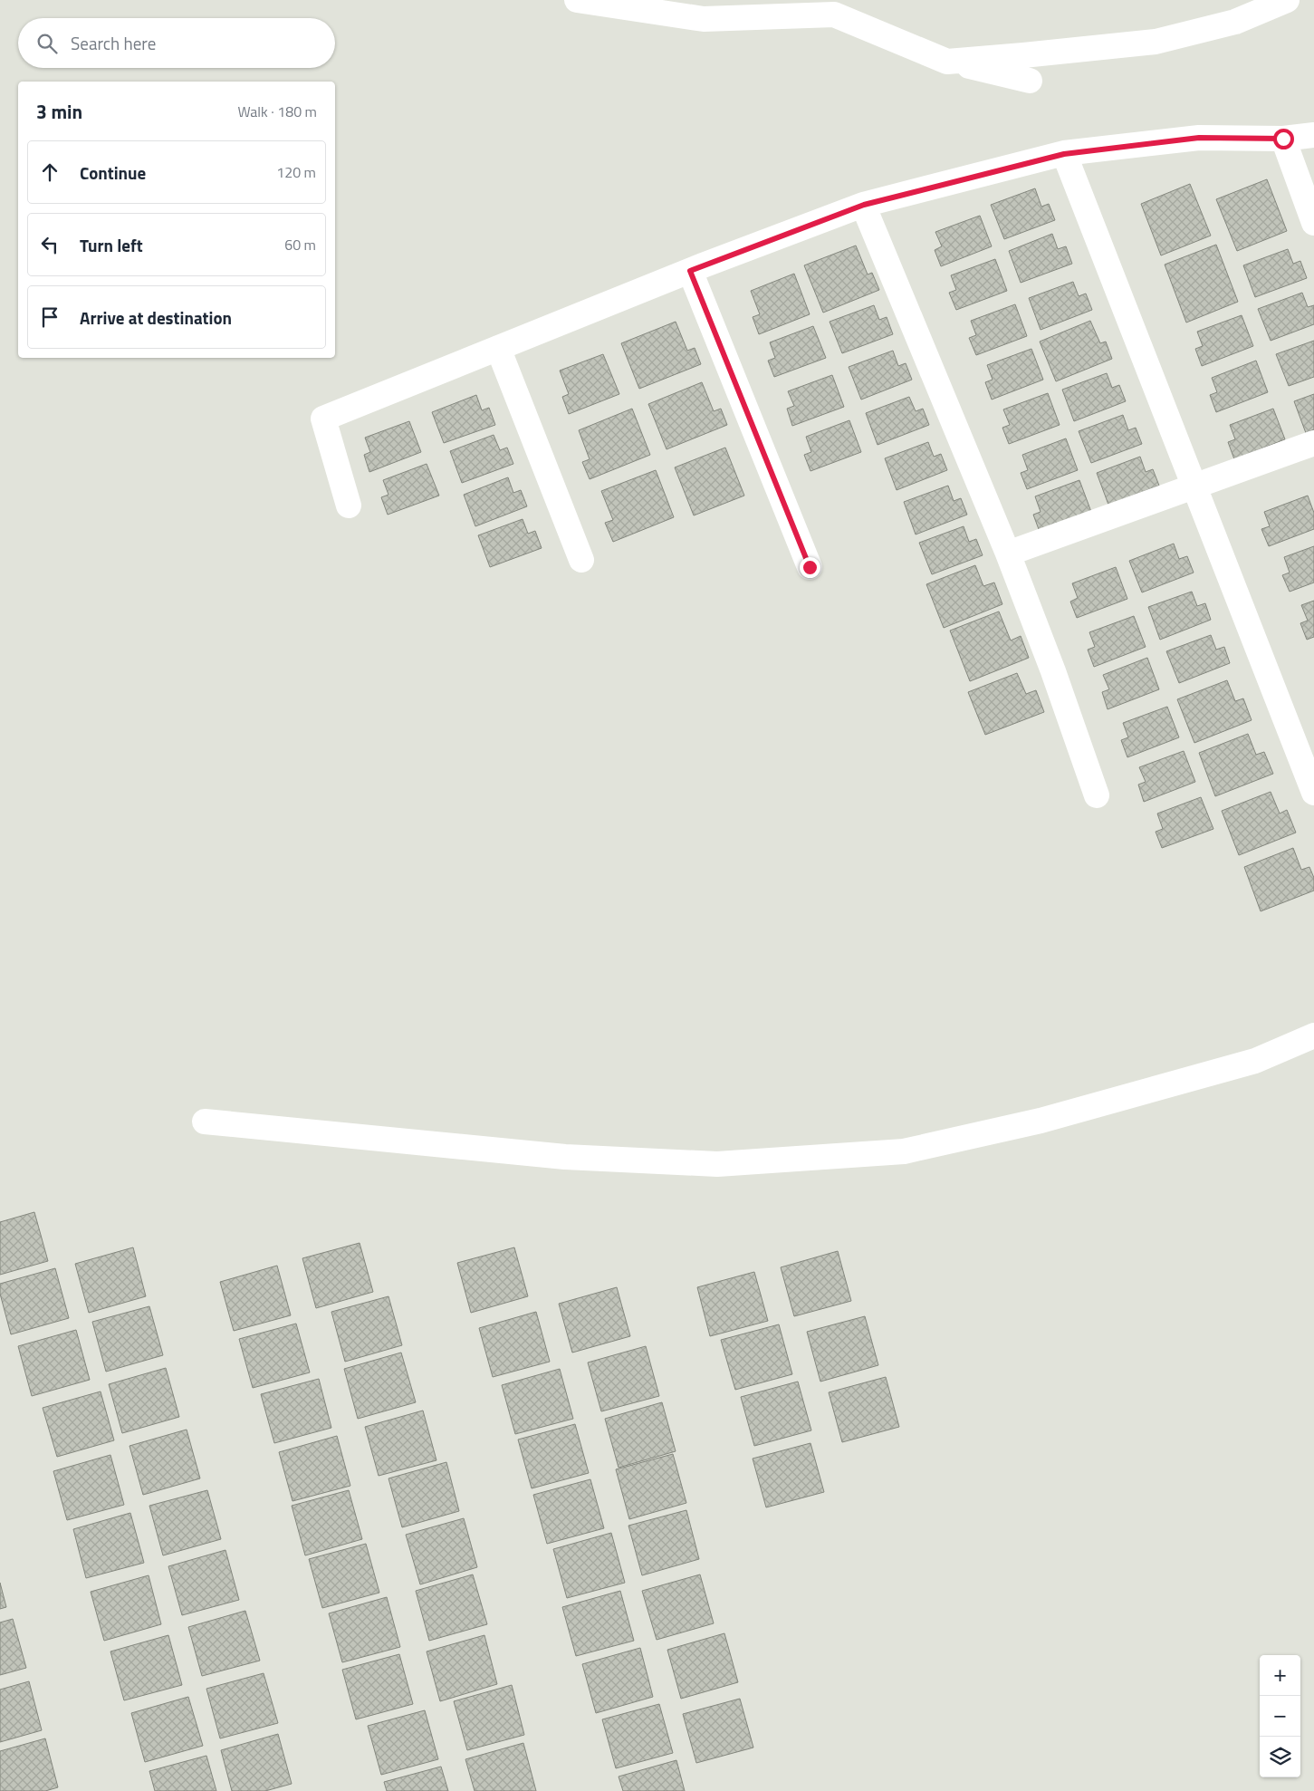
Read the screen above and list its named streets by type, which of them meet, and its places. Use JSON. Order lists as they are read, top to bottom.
{
  "page": {
    "search": "Search here",
    "heading": ["3 min", "Walk · 180 m"],
    "list": [
      ["Continue", "120 m"],
      ["Turn left", "60 m"],
      "Arrive at destination"
    ],
    "map_buttons": ["+", "−"]
  }
}
